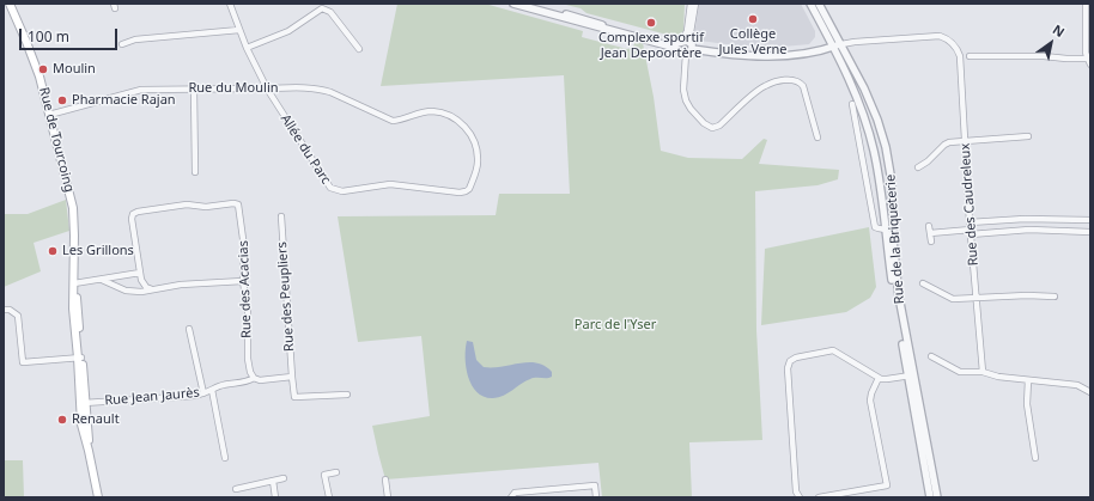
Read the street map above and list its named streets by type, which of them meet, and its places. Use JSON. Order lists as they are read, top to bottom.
{
  "streets": {
    "main road": ["Rue de Tourcoing"],
    "street": [
      "Rue du Moulin",
      "Allée du Parc",
      "Rue des Caudreleux",
      "Rue de la Briqueterie",
      "Rue des Acacias",
      "Rue des Peupliers",
      "Rue Jean Jaurès"
    ]
  },
  "crossings": [
    ["Rue du Moulin", "Rue de Tourcoing"],
    ["Rue du Moulin", "Allée du Parc"],
    ["Rue de Tourcoing", "Rue Jean Jaurès"],
    ["Rue des Caudreleux", "Rue de la Briqueterie"],
    ["Rue des Acacias", "Rue Jean Jaurès"],
    ["Rue des Peupliers", "Rue Jean Jaurès"]
  ],
  "parks": ["Parc de l'Yser"],
  "places": [
    "Collège Jules Verne",
    "Complexe sportif Jean Depoortère",
    "Moulin",
    "Pharmacie Rajan",
    "Les Grillons",
    "Renault"
  ],
  "scale_bar": "100 m",
  "north": "top right"
}
